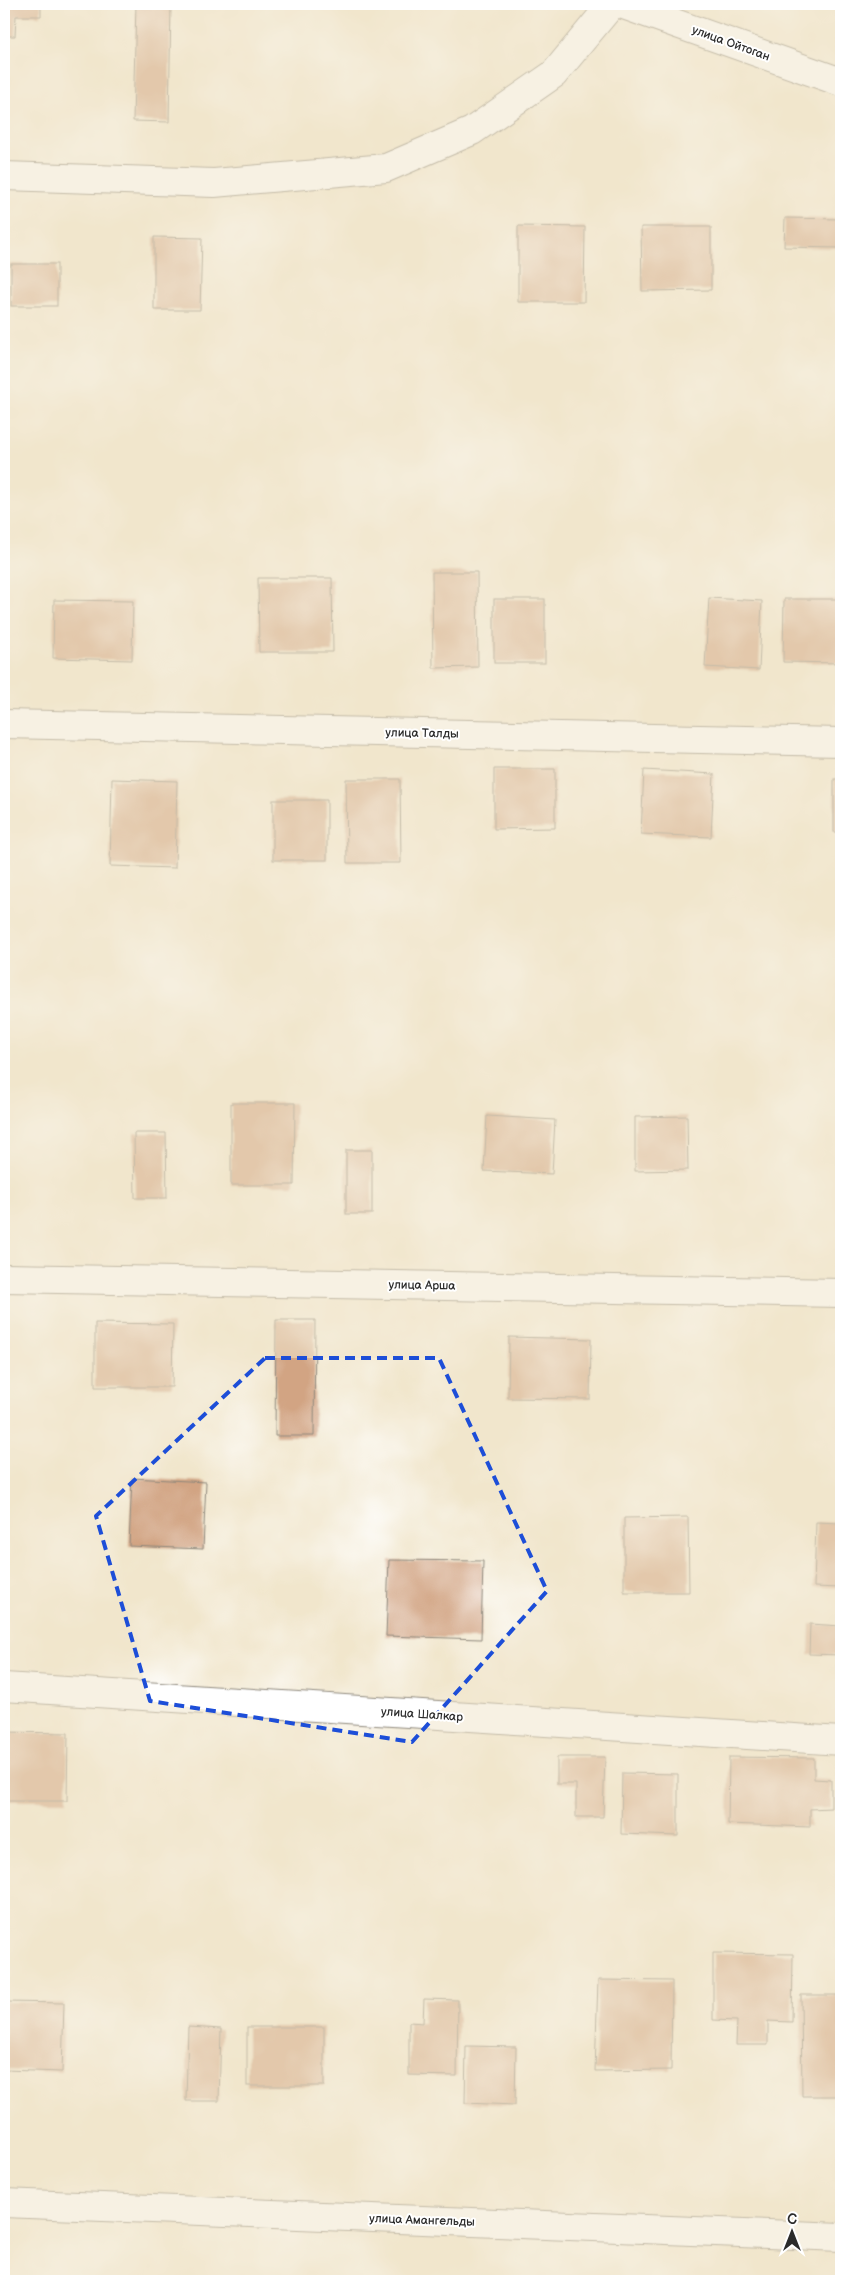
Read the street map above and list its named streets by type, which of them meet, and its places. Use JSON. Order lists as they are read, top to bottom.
{
  "streets": {
    "street": [
      "улица Ойтоган",
      "улица Талды",
      "улица Арша",
      "улица Шалкар",
      "улица Амангельды"
    ]
  },
  "north": "top"
}
